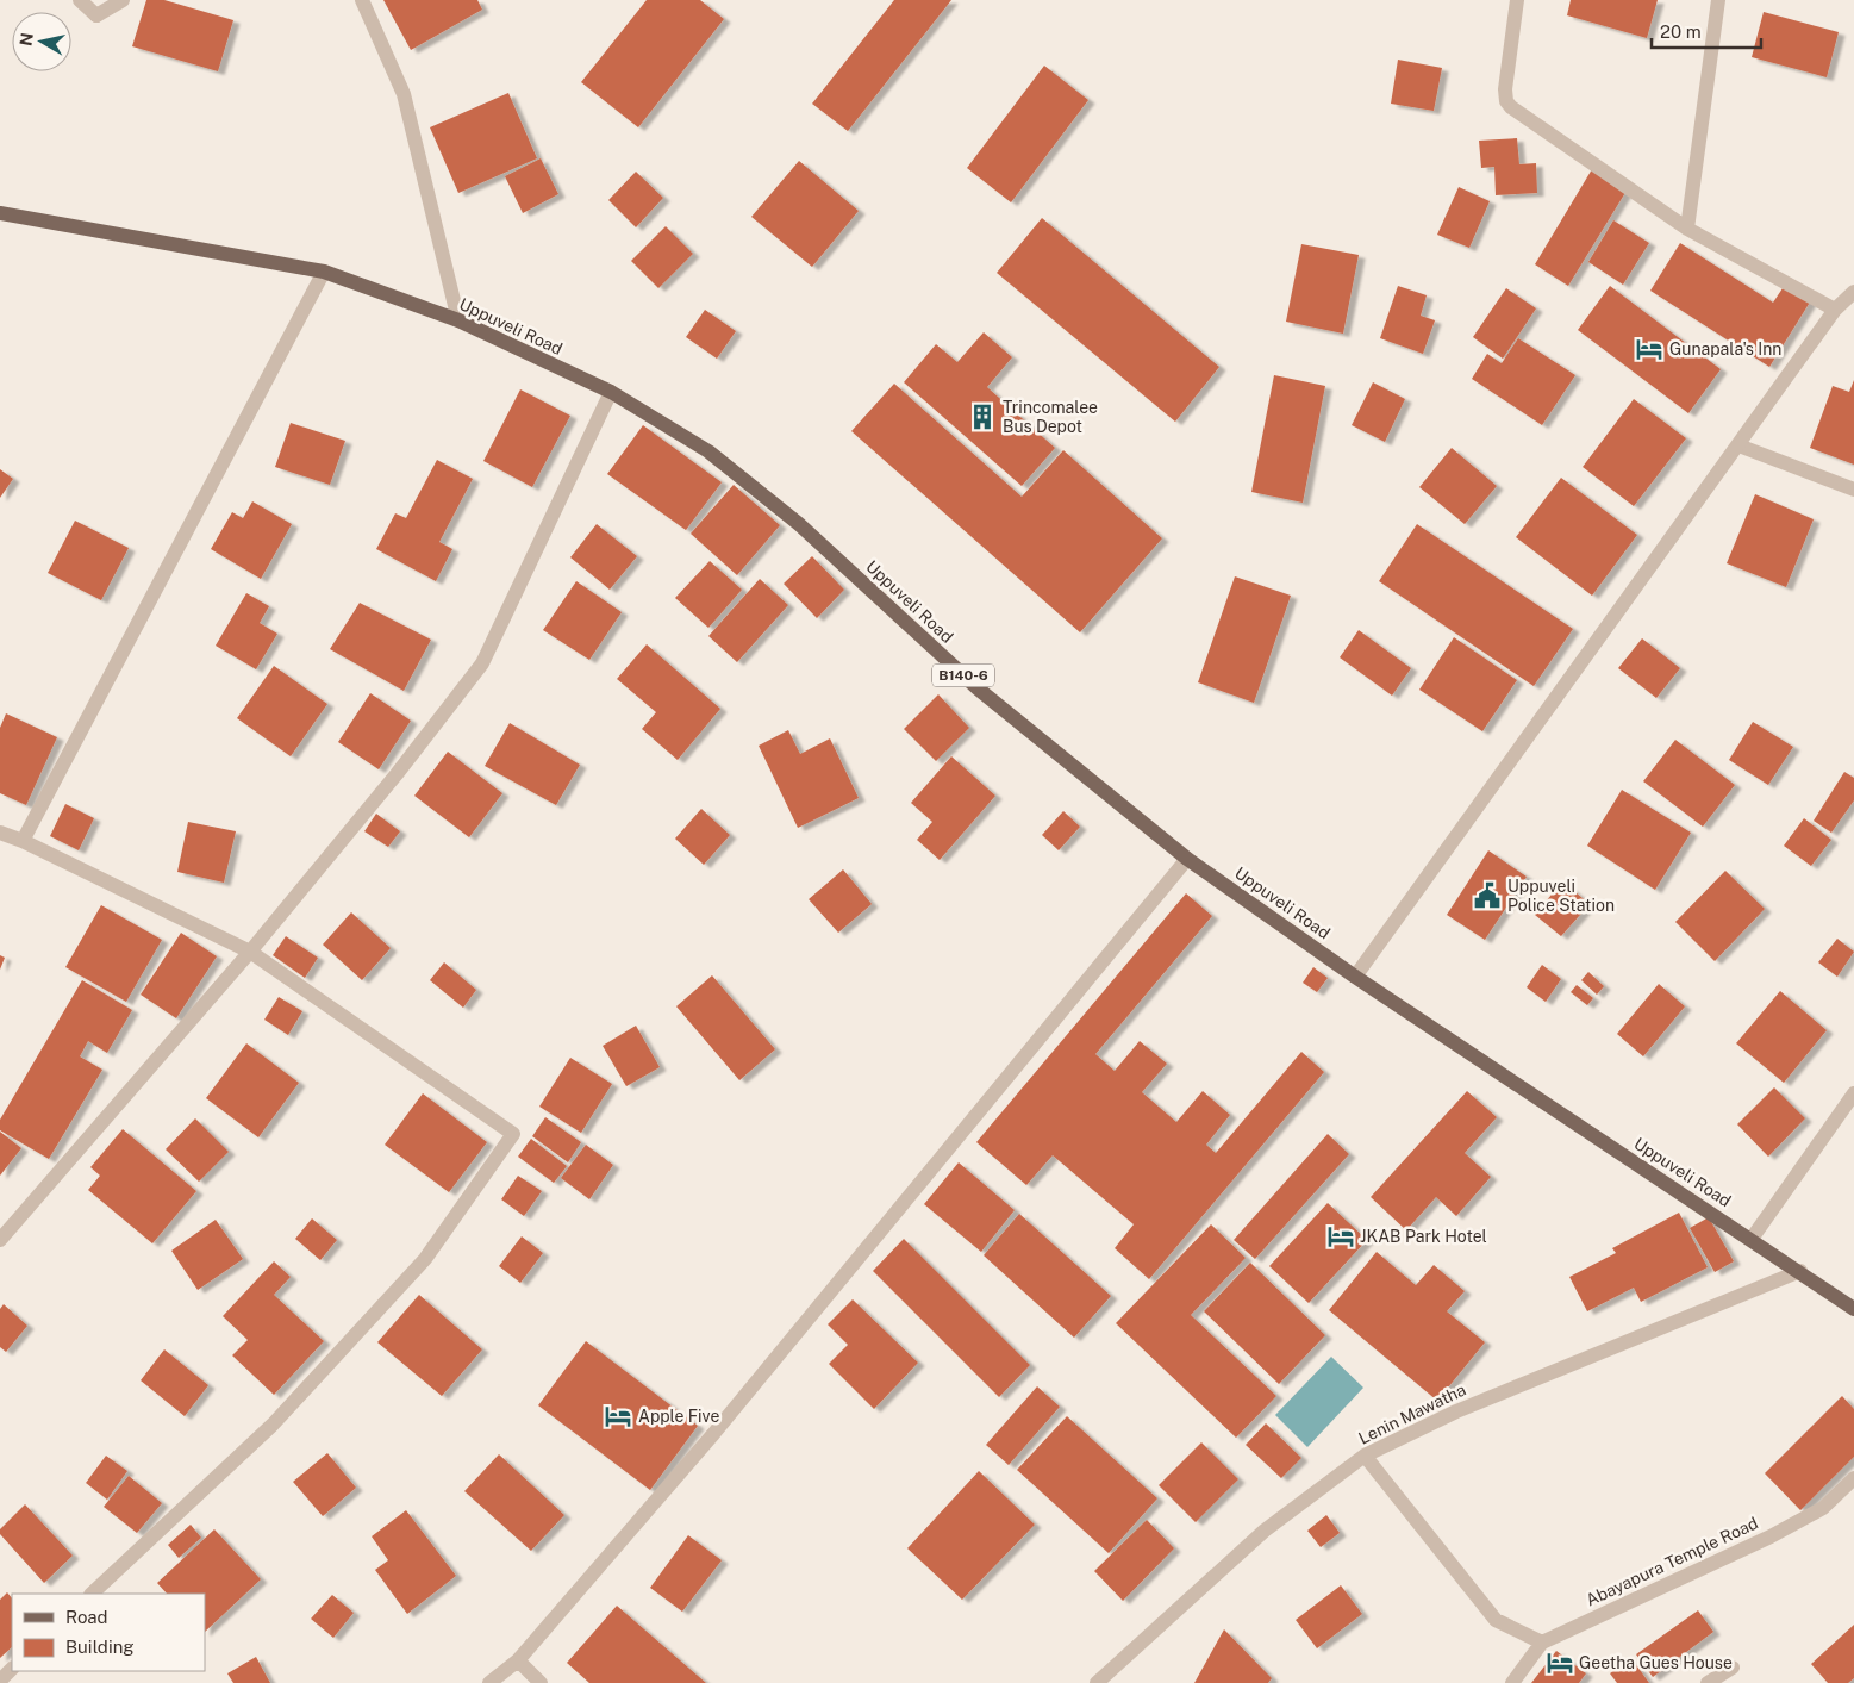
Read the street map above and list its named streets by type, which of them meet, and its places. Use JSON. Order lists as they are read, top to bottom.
{
  "streets": {
    "main road": ["Uppuveli Road", "B140-6"],
    "street": ["Lenin Mawatha", "Abayapura Temple Road"]
  },
  "crossings": [
    ["Uppuveli Road", "Lenin Mawatha"]
  ],
  "places": {
    "hotel": [
      "Gunapala's Inn",
      "JKAB Park Hotel",
      "Apple Five",
      "Geetha Gues House"
    ],
    "building": ["Trincomalee Bus Depot"],
    "public building": ["Uppuveli Police Station"]
  },
  "legend": ["Road", "Building"],
  "scale_bar": "20 m",
  "north": "left"
}
